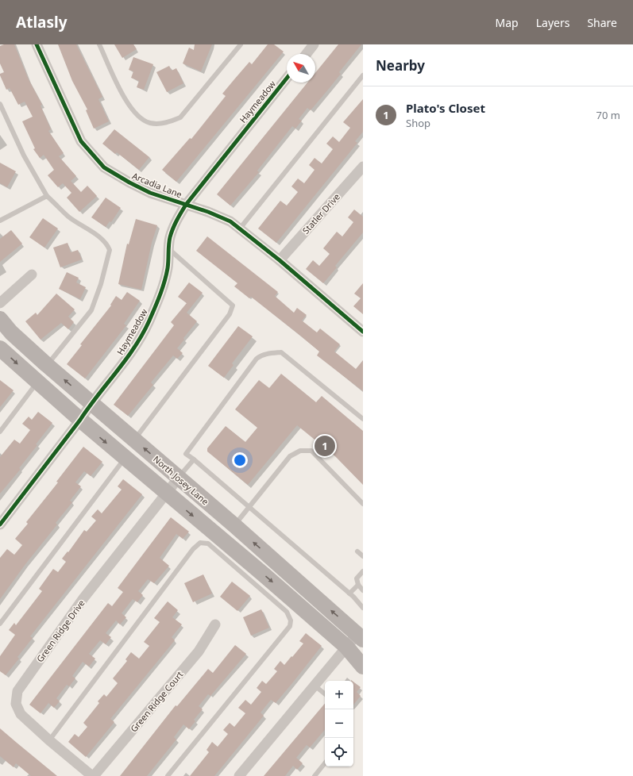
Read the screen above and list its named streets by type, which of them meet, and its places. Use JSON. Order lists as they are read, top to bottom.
{
  "streets": {
    "main road": ["North Josey Lane"],
    "street": [
      "Haymeadow",
      "Arcadia Lane",
      "Statler Drive",
      "Green Ridge Drive",
      "Green Ridge Court"
    ]
  },
  "crossings": [
    ["Haymeadow", "Arcadia Lane"],
    ["Haymeadow", "North Josey Lane"],
    ["Arcadia Lane", "Statler Drive"],
    ["North Josey Lane", "Green Ridge Drive"],
    ["Green Ridge Drive", "Green Ridge Court"]
  ],
  "north": "top left",
  "page": {
    "header": "Atlasly",
    "nav": ["Map", "Layers", "Share"],
    "heading": "Nearby",
    "list": [
      {
        "mark": "1",
        "name": "Plato's Closet",
        "note": "Shop",
        "value": "70 m"
      }
    ],
    "pins": "1",
    "map_buttons": ["+", "−"]
  }
}
